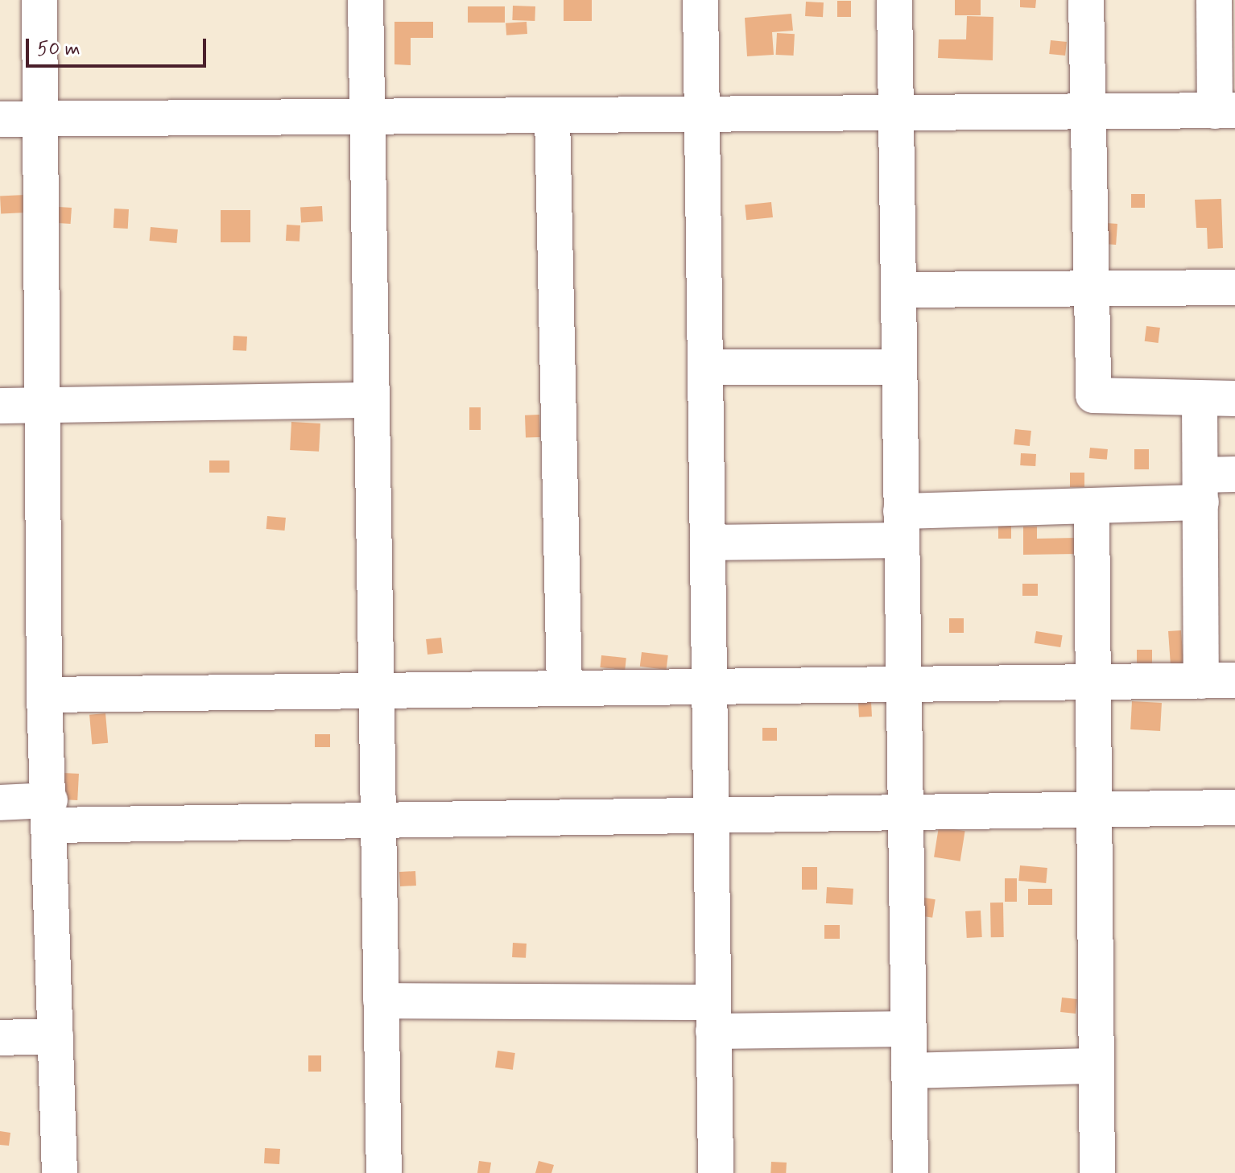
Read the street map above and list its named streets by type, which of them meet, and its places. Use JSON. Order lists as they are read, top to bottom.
{
  "scale_bar": "50 m"
}
